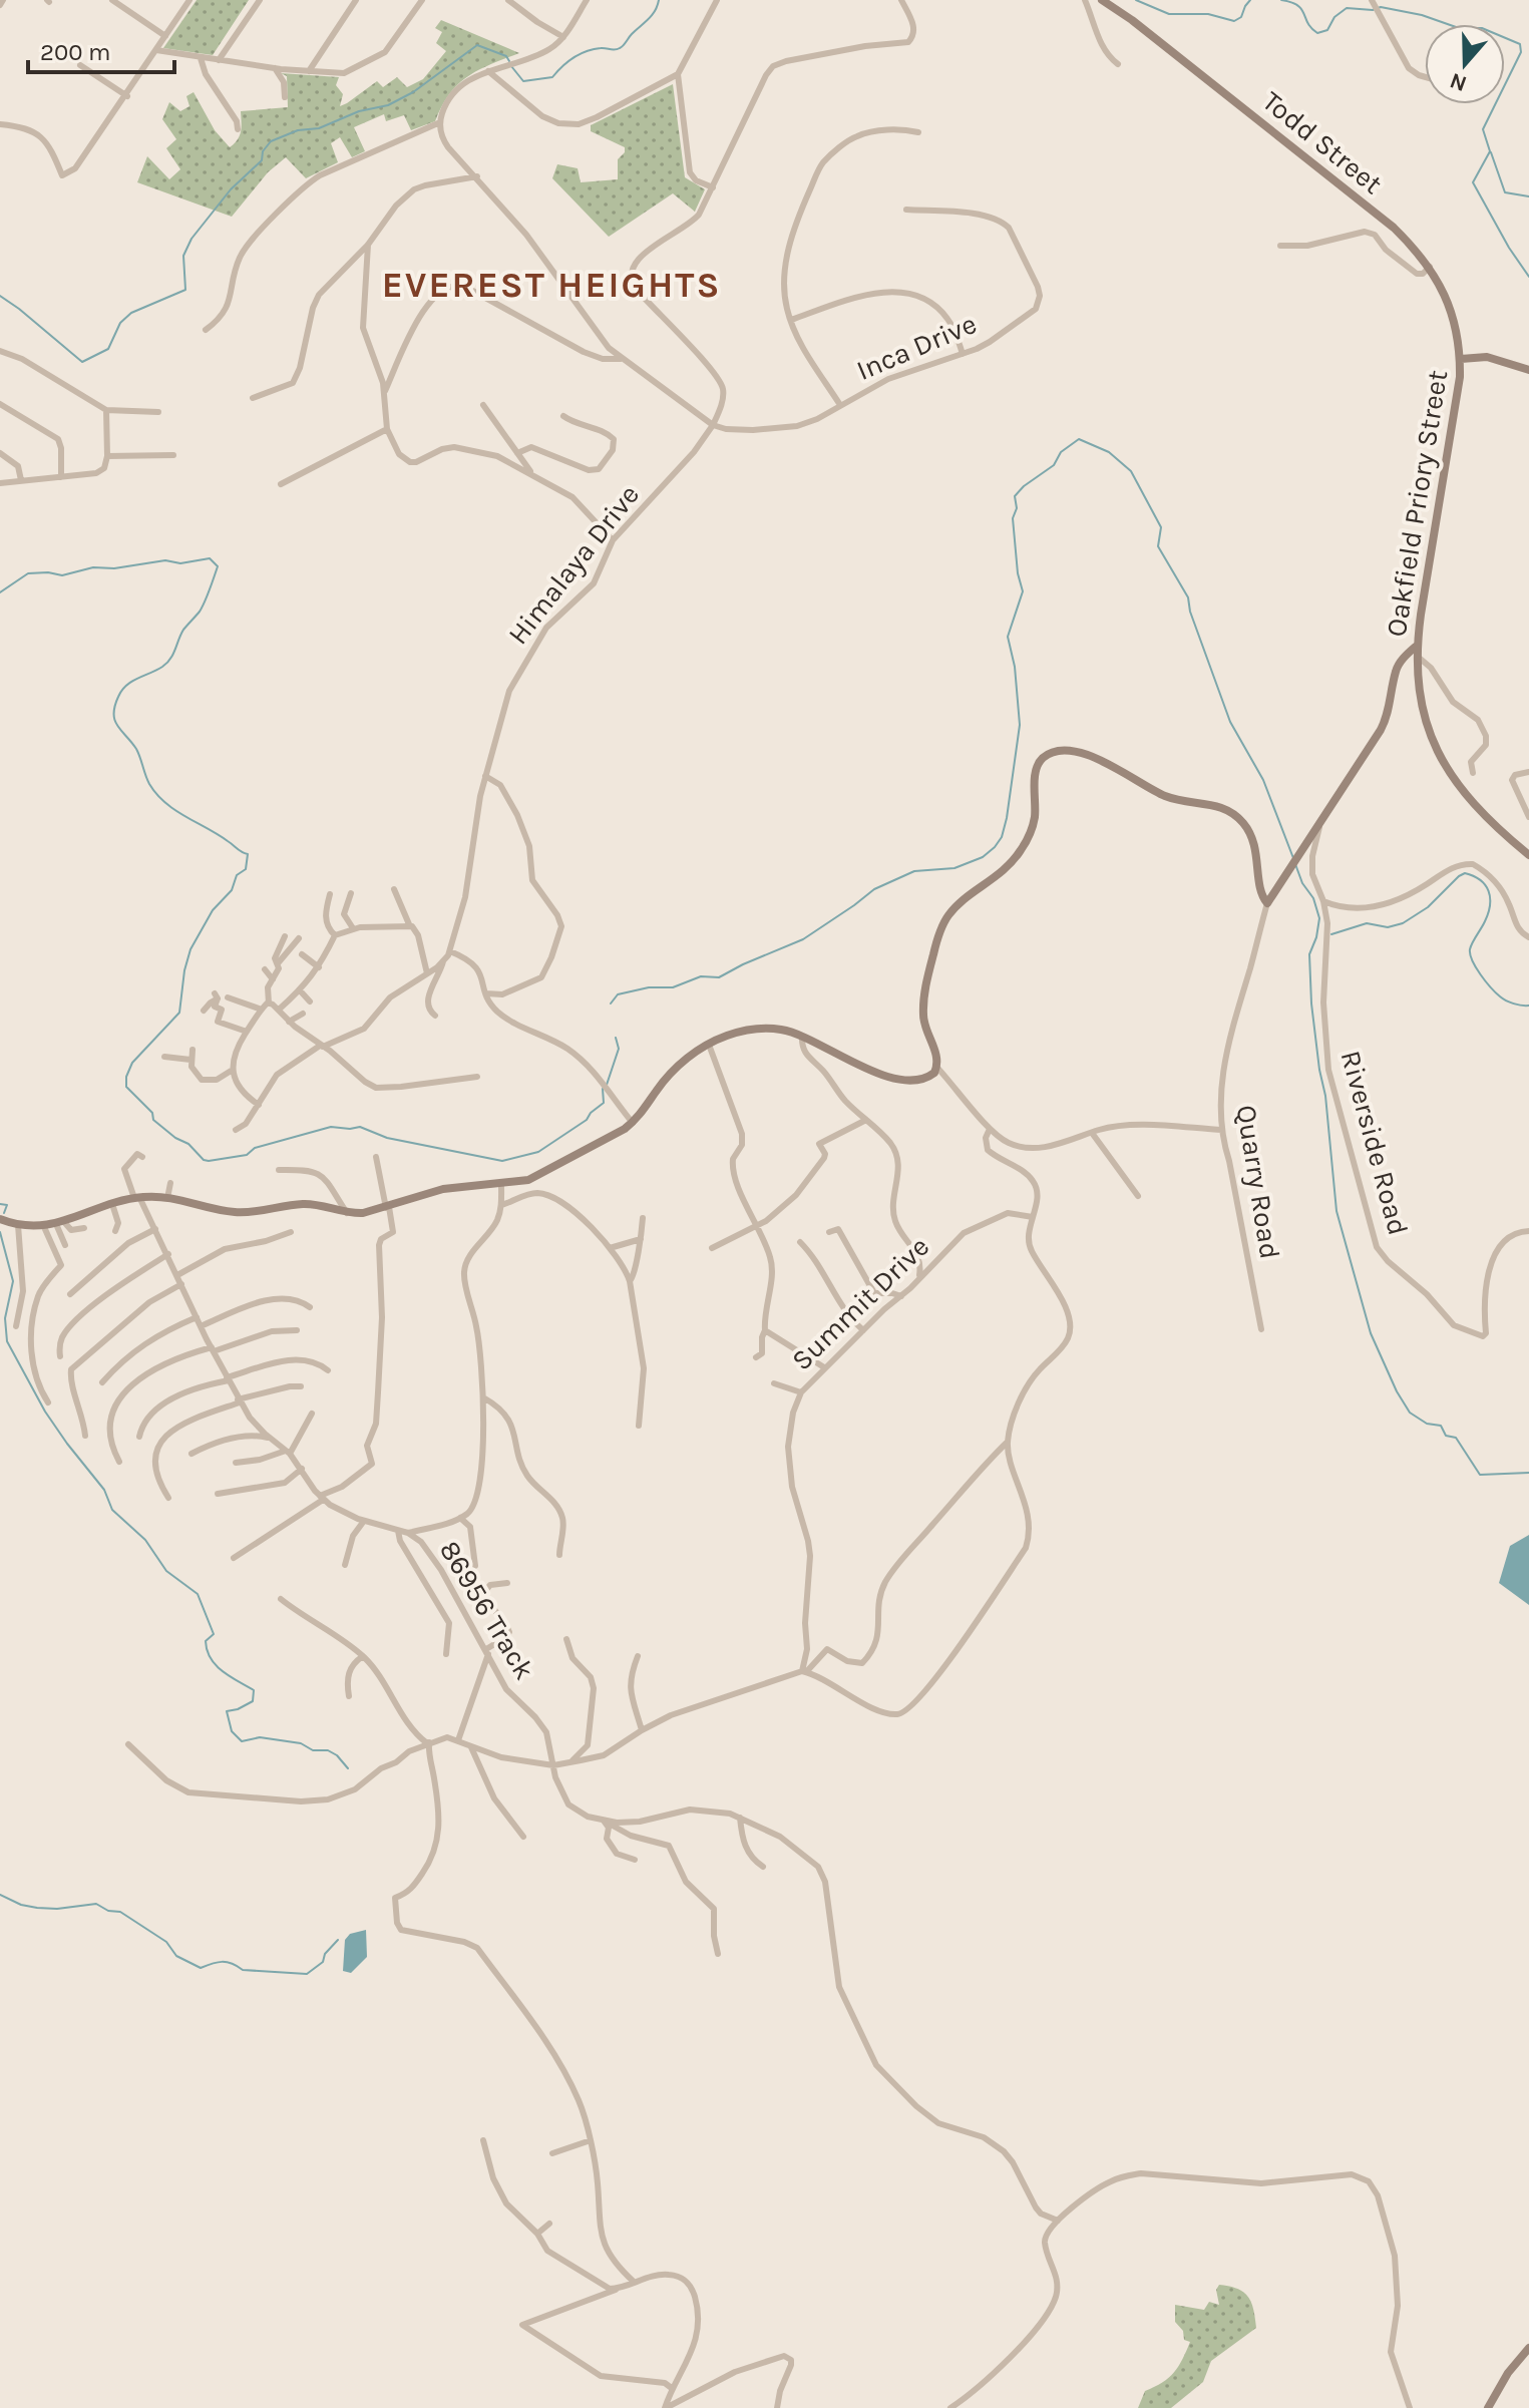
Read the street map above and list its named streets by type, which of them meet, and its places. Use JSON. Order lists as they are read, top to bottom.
{
  "streets": {
    "street": [
      "Todd Street",
      "Inca Drive",
      "Oakfield Priory Street",
      "Himalaya Drive",
      "Riverside Road",
      "Quarry Road",
      "Summit Drive",
      "86956 Track"
    ]
  },
  "crossings": [
    ["Todd Street", "Oakfield Priory Street"],
    ["Inca Drive", "Himalaya Drive"]
  ],
  "districts": ["EVEREST HEIGHTS"],
  "scale_bar": "200 m",
  "north": "bottom"
}
